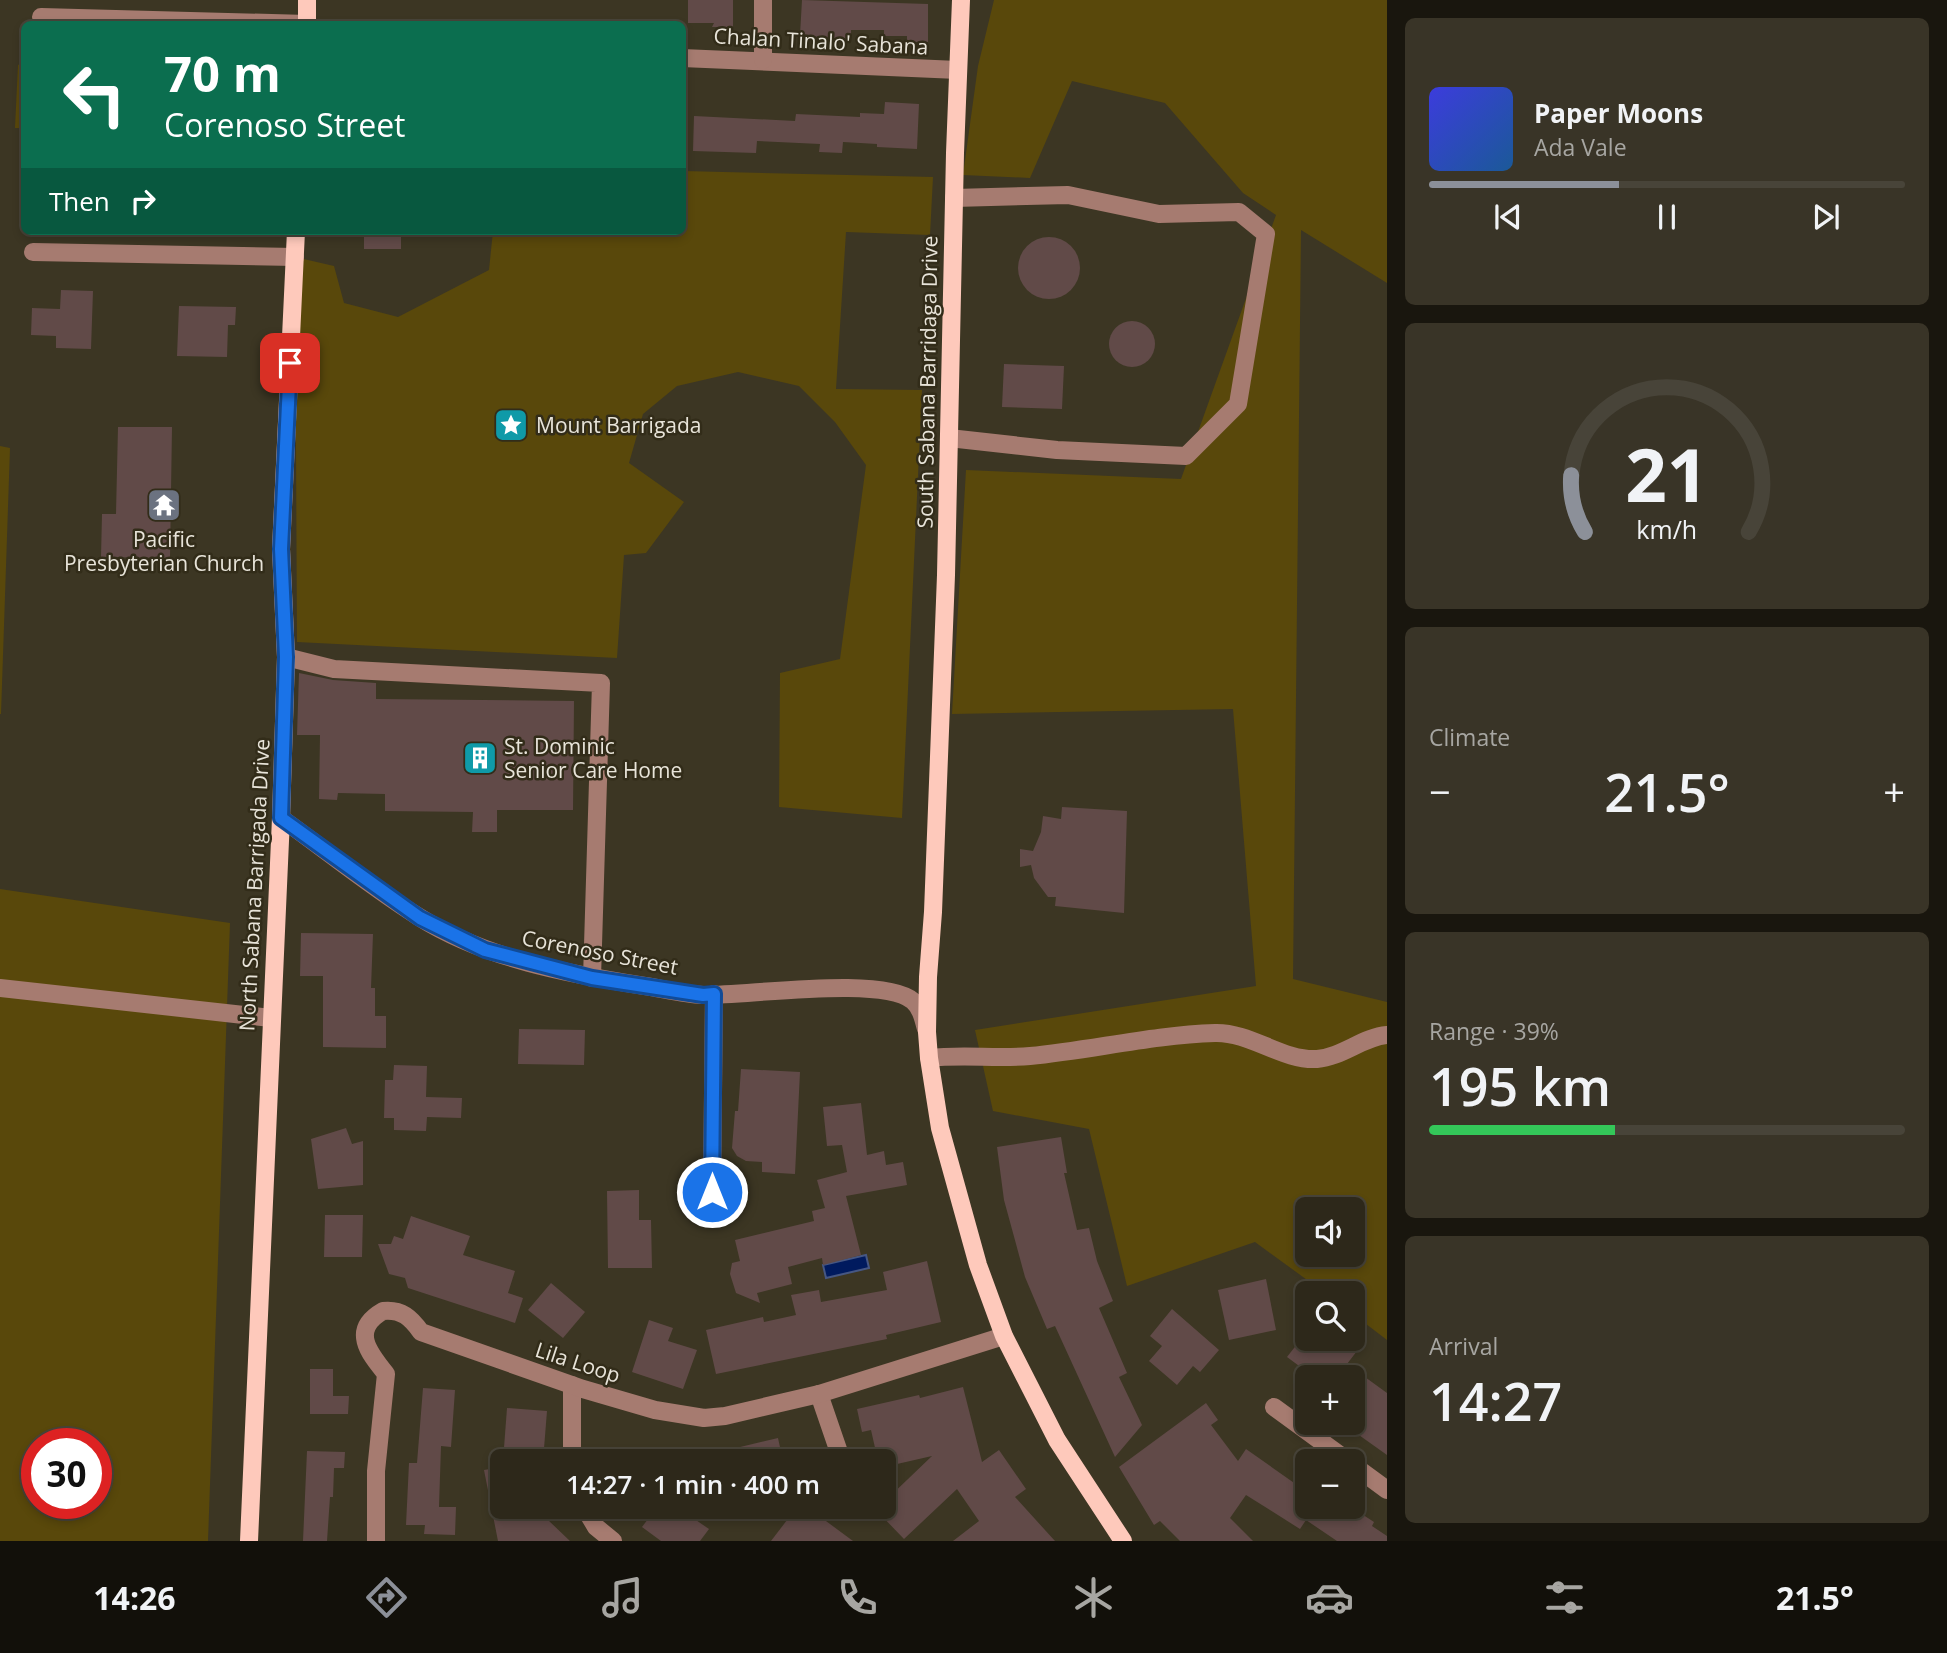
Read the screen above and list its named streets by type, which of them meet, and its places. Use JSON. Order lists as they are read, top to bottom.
{
  "streets": {
    "main road": ["South Sabana Barridaga Drive", "North Sabana Barrigada Drive"],
    "street": ["Chalan Tinalo' Sabana", "Corenoso Street", "Lila Loop"]
  },
  "crossings": [
    ["Chalan Tinalo' Sabana", "South Sabana Barridaga Drive"],
    ["South Sabana Barridaga Drive", "Corenoso Street"],
    ["South Sabana Barridaga Drive", "Lila Loop"],
    ["North Sabana Barrigada Drive", "Corenoso Street"]
  ],
  "places": {
    "place": ["Mount Barrigada"],
    "temple": ["Pacific Presbyterian Church"],
    "building": ["St. Dominic Senior Care Home"]
  },
  "page": {
    "turn": ["70 m", "Corenoso Street"],
    "song": ["Paper Moons", "Ada Vale"],
    "then": "Then",
    "tile": [
      "Climate",
      ["Range · 39%", "195 km"],
      ["Arrival", "14:27"]
    ],
    "heat": ["−", "21.5°", "+"],
    "map_buttons": ["+", "−"],
    "limit": "30",
    "trip": "14:27 · 1 min · 400 m",
    "tabs": ["14:26", "21.5°"],
    "gauge": ["21", "km/h"]
  }
}
